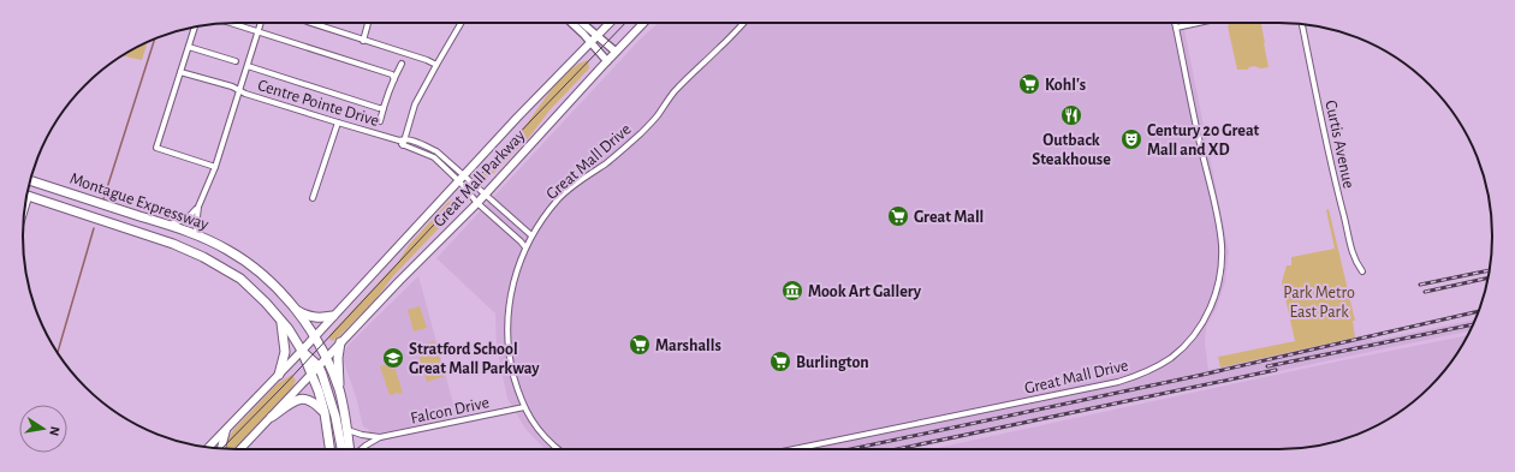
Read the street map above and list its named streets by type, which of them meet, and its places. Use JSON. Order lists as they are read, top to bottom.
{
  "streets": {
    "highway": ["Montague Expressway"],
    "main road": ["Great Mall Parkway"],
    "street": [
      "Centre Pointe Drive",
      "Curtis Avenue",
      "Great Mall Drive",
      "Falcon Drive"
    ]
  },
  "crossings": [
    ["Centre Pointe Drive", "Montague Expressway"],
    ["Great Mall Drive", "Falcon Drive"],
    ["Great Mall Parkway", "Montague Expressway"],
    ["Montague Expressway", "Falcon Drive"]
  ],
  "parks": ["Park Metro East Park"],
  "places": {
    "supermarket": [
      "Kohl's",
      "Great Mall",
      "Marshalls",
      "Burlington"
    ],
    "restaurant": ["Outback Steakhouse"],
    "theatre": ["Century 20 Great Mall and XD"],
    "museum": ["Mook Art Gallery"],
    "school or university": ["Stratford School Great Mall Parkway"]
  },
  "north": "right"
}
